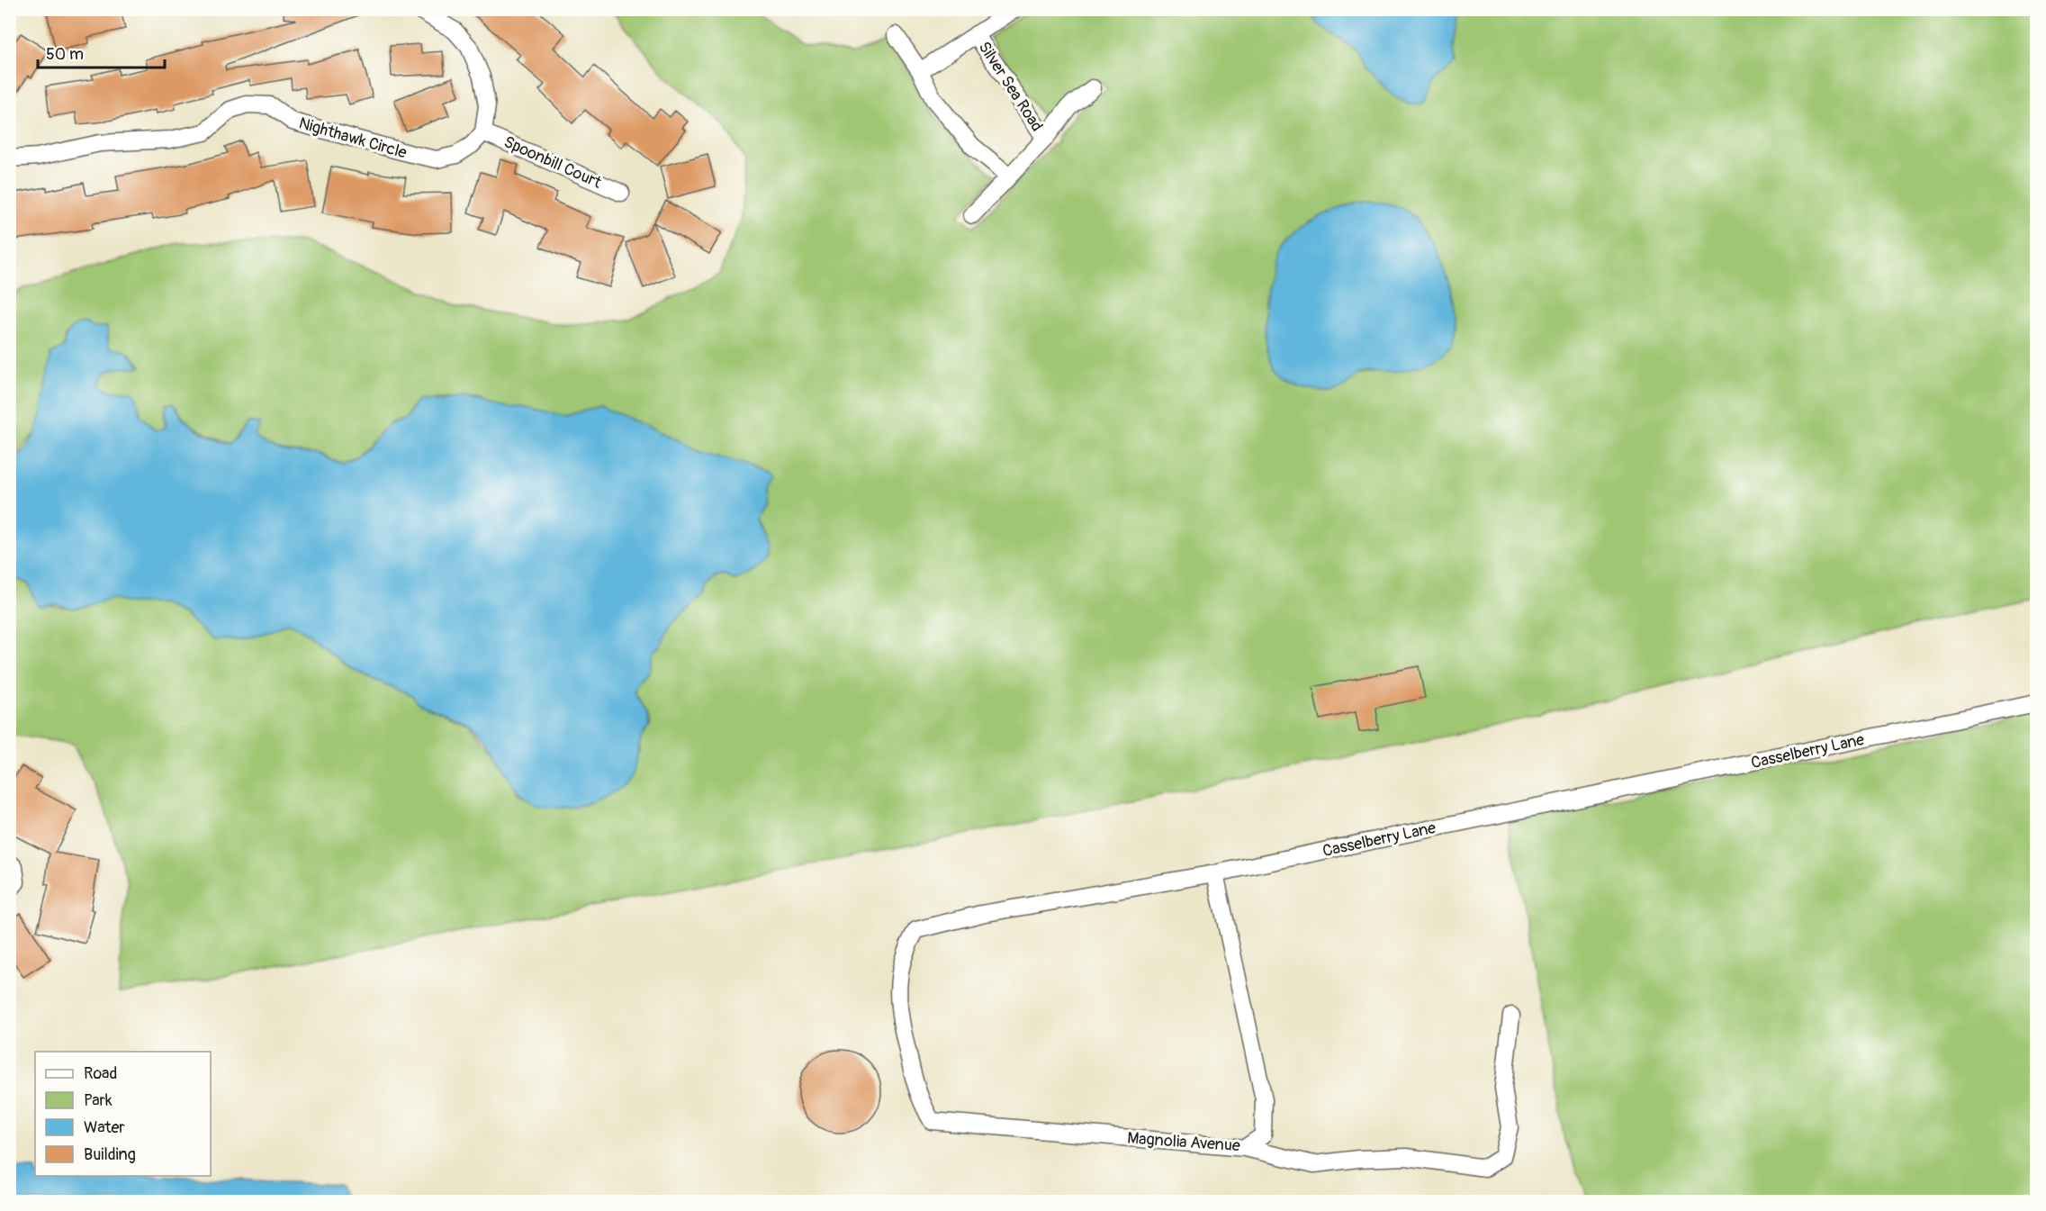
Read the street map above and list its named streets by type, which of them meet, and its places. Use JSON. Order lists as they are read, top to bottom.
{
  "streets": {
    "street": [
      "Silver Sea Road",
      "Nighthawk Circle",
      "Spoonbill Court",
      "Casselberry Lane",
      "Magnolia Avenue"
    ]
  },
  "crossings": [
    ["Nighthawk Circle", "Spoonbill Court"],
    ["Casselberry Lane", "Magnolia Avenue"]
  ],
  "legend": [
    "Road",
    "Park",
    "Water",
    "Building"
  ],
  "scale_bar": "50 m"
}
